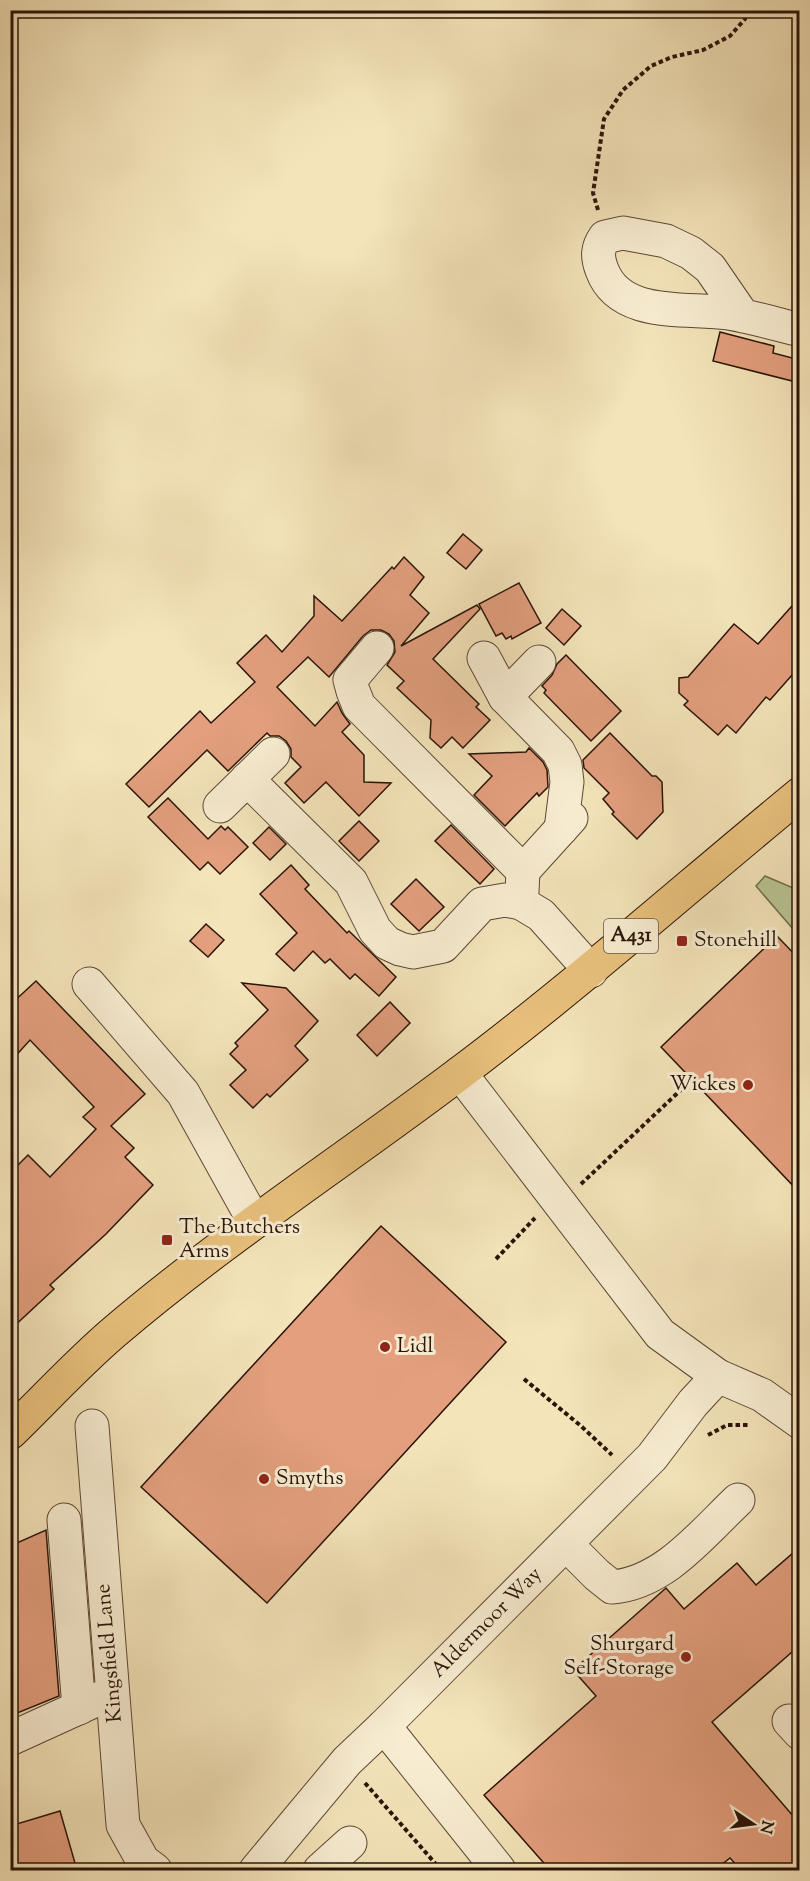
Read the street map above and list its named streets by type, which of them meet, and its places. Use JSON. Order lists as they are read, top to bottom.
{
  "streets": {
    "main road": ["A431"],
    "street": ["Aldermoor Way", "Kingsfield Lane"]
  },
  "places": {
    "transit": ["Stonehill", "The Butchers Arms"],
    "other": [
      "Wickes",
      "Lidl",
      "Smyths",
      "Shurgard Self-Storage"
    ]
  },
  "north": "right"
}
